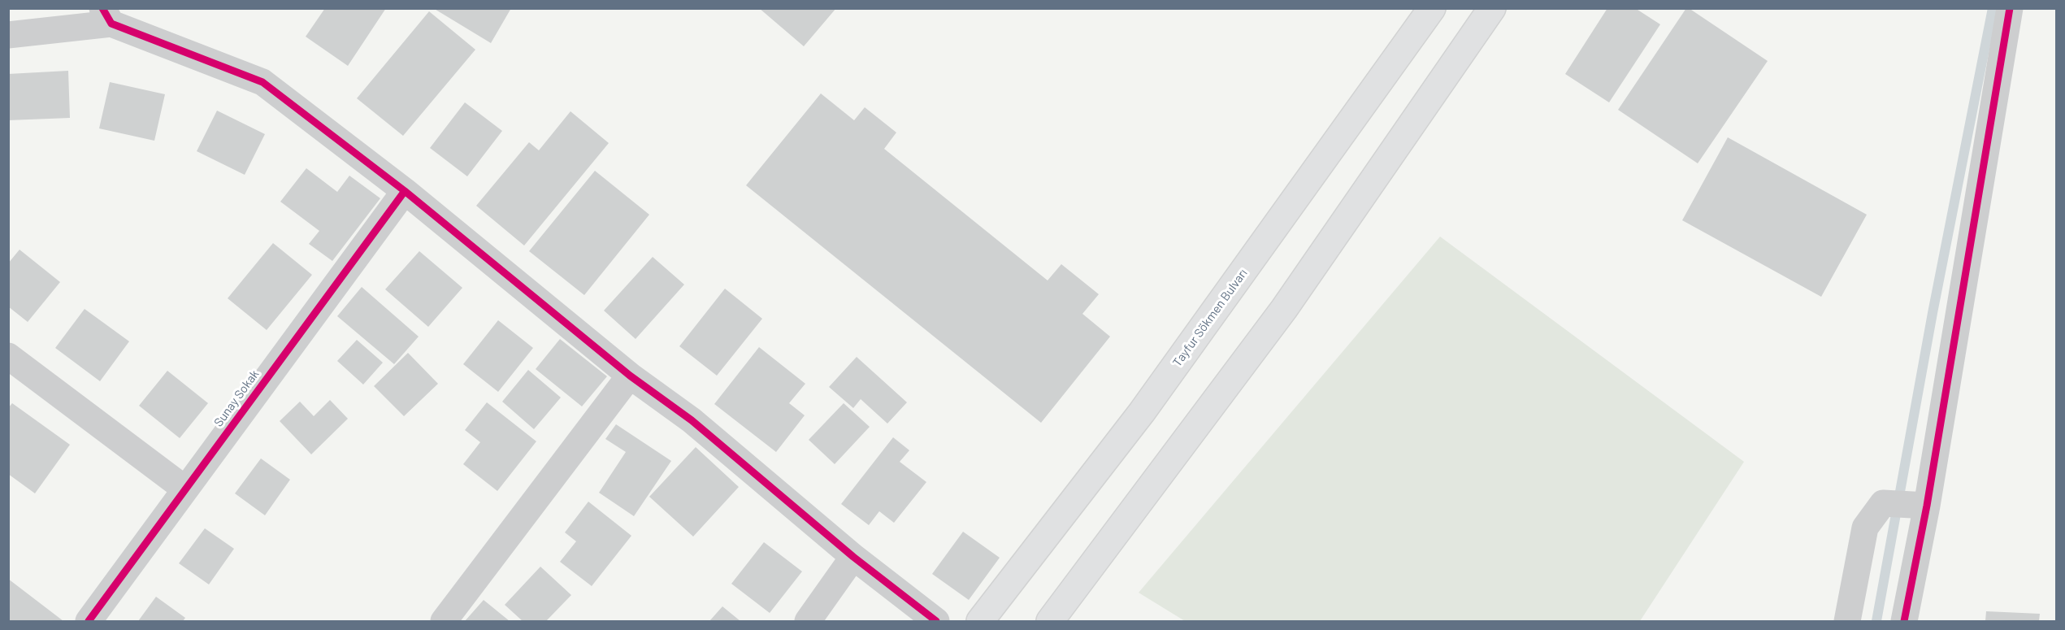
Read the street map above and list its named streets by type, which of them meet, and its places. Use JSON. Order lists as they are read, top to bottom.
{
  "streets": {
    "main road": ["Tayfur Sökmen Bulvarı"],
    "street": ["Sunay Sokak"]
  }
}
